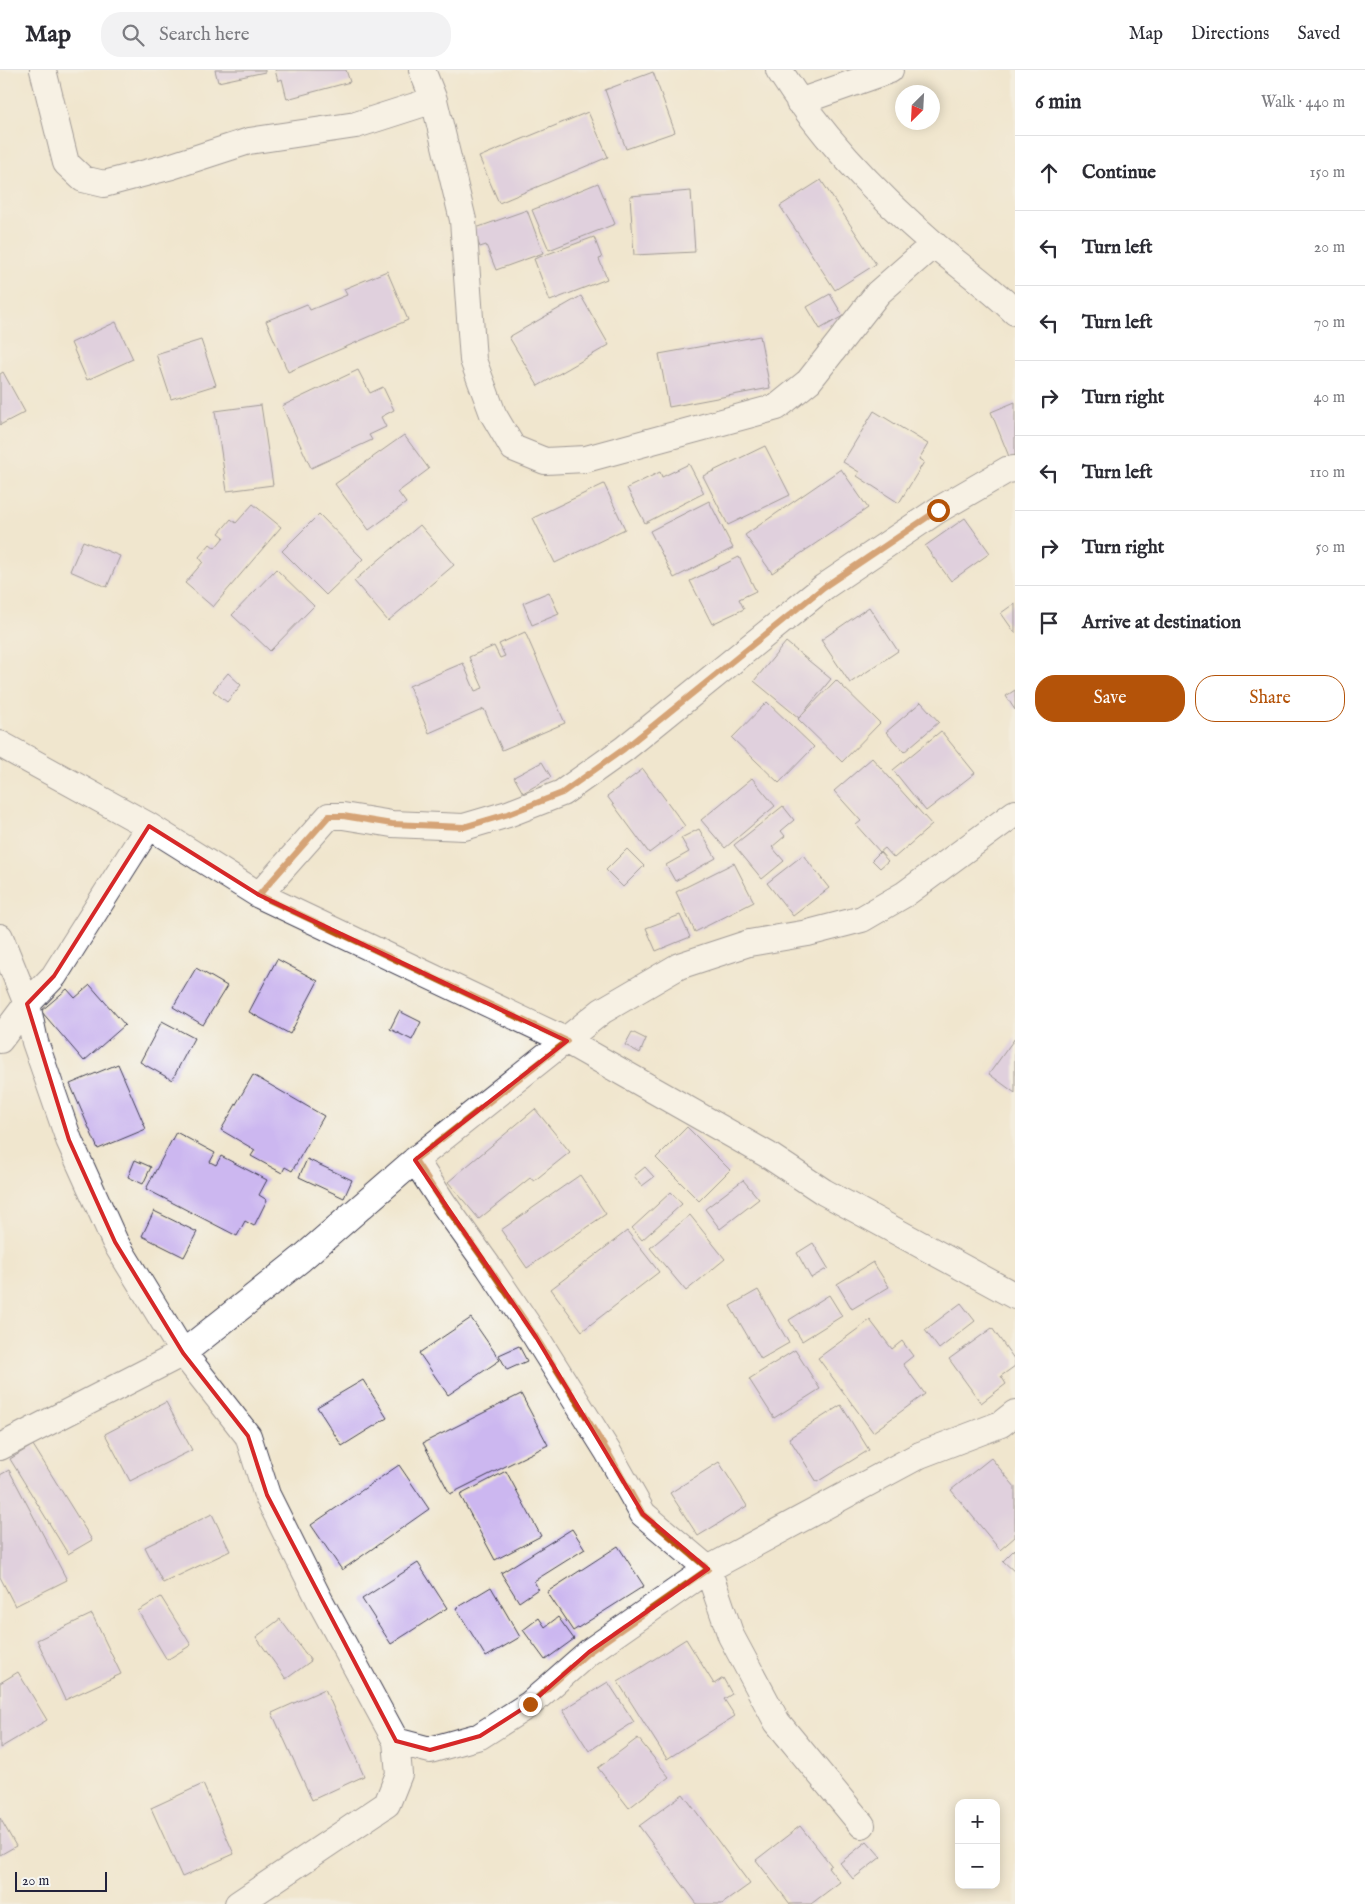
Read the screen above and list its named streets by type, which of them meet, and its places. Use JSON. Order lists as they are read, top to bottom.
{
  "scale_bar": "20 m",
  "north": "bottom left",
  "page": {
    "header": "Map",
    "search": "Search here",
    "nav": ["Map", "Directions", "Saved"],
    "heading": ["6 min", "Walk · 440 m"],
    "list": [
      ["Continue", "150 m"],
      ["Turn left", "20 m"],
      ["Turn left", "70 m"],
      ["Turn right", "40 m"],
      ["Turn left", "110 m"],
      ["Turn right", "50 m"],
      "Arrive at destination"
    ],
    "buttons": ["Save", "Share"],
    "map_buttons": ["+", "−"],
    "scale": "20 m"
  }
}
